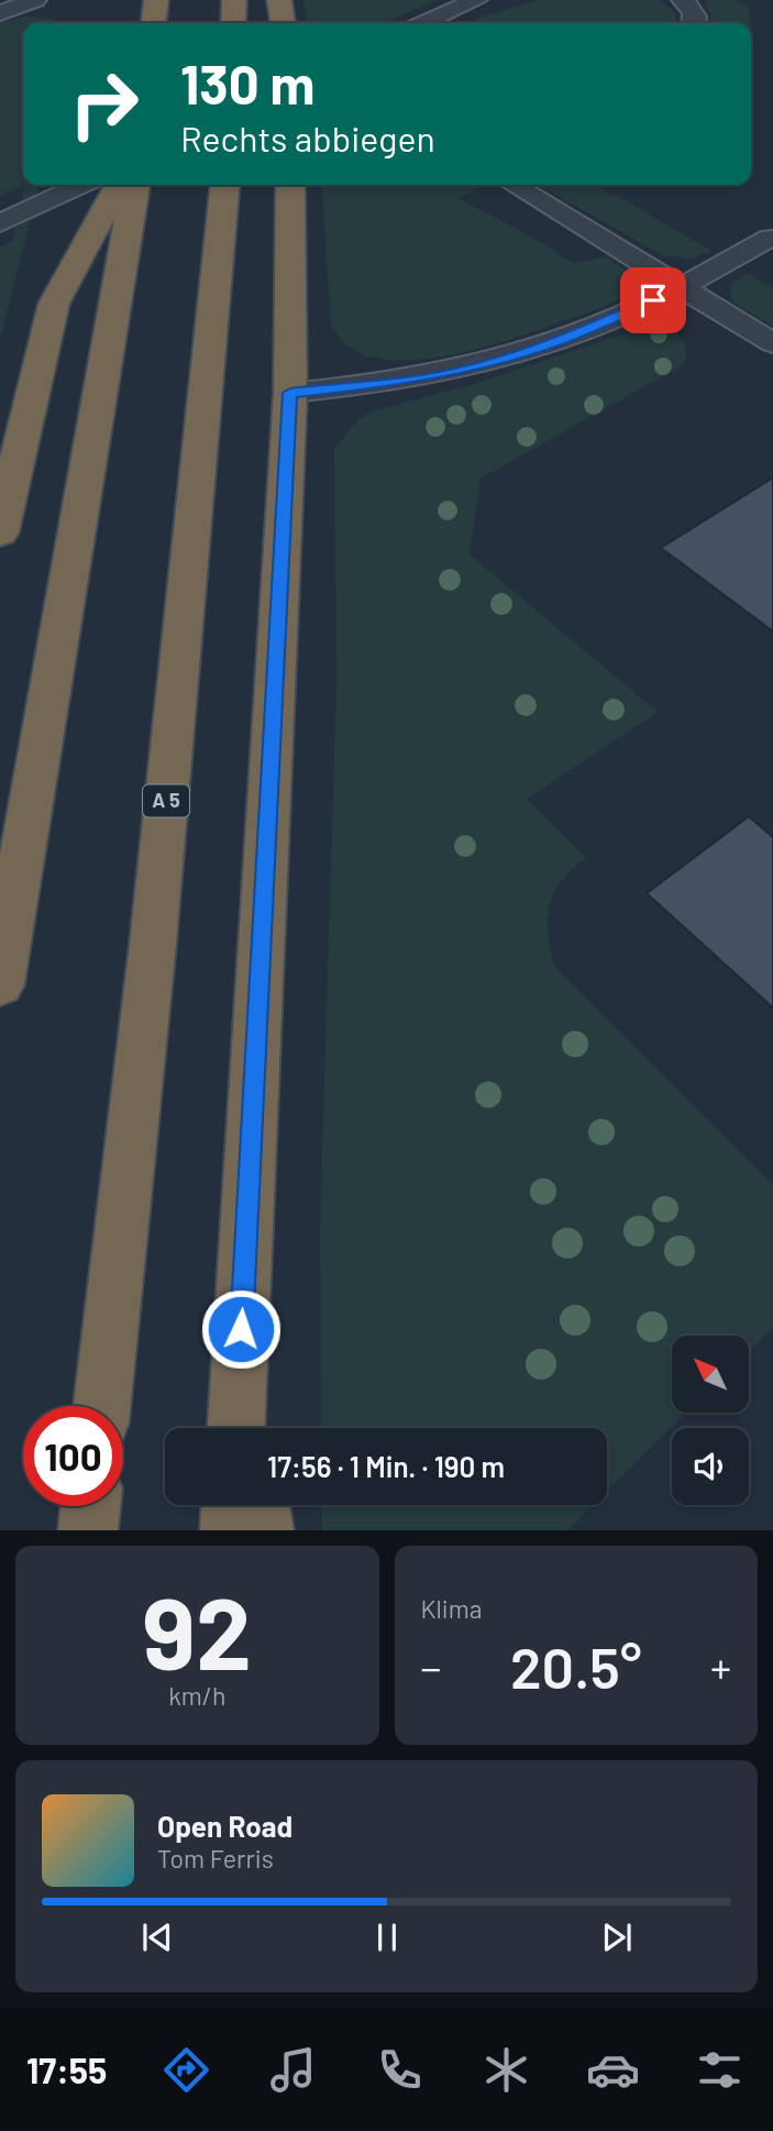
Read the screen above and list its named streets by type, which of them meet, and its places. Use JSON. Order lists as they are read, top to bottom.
{
  "streets": {
    "highway": ["A 5"]
  },
  "north": "top left",
  "page": {
    "turn": ["130 m", "Rechts abbiegen"],
    "limit": "100",
    "trip": "17:56 · 1 Min. · 190 m",
    "tile": [
      ["92", "km/h"],
      "Klima"
    ],
    "heat": ["−", "20.5°", "+"],
    "song": ["Open Road", "Tom Ferris"],
    "tabs": "17:55"
  }
}
